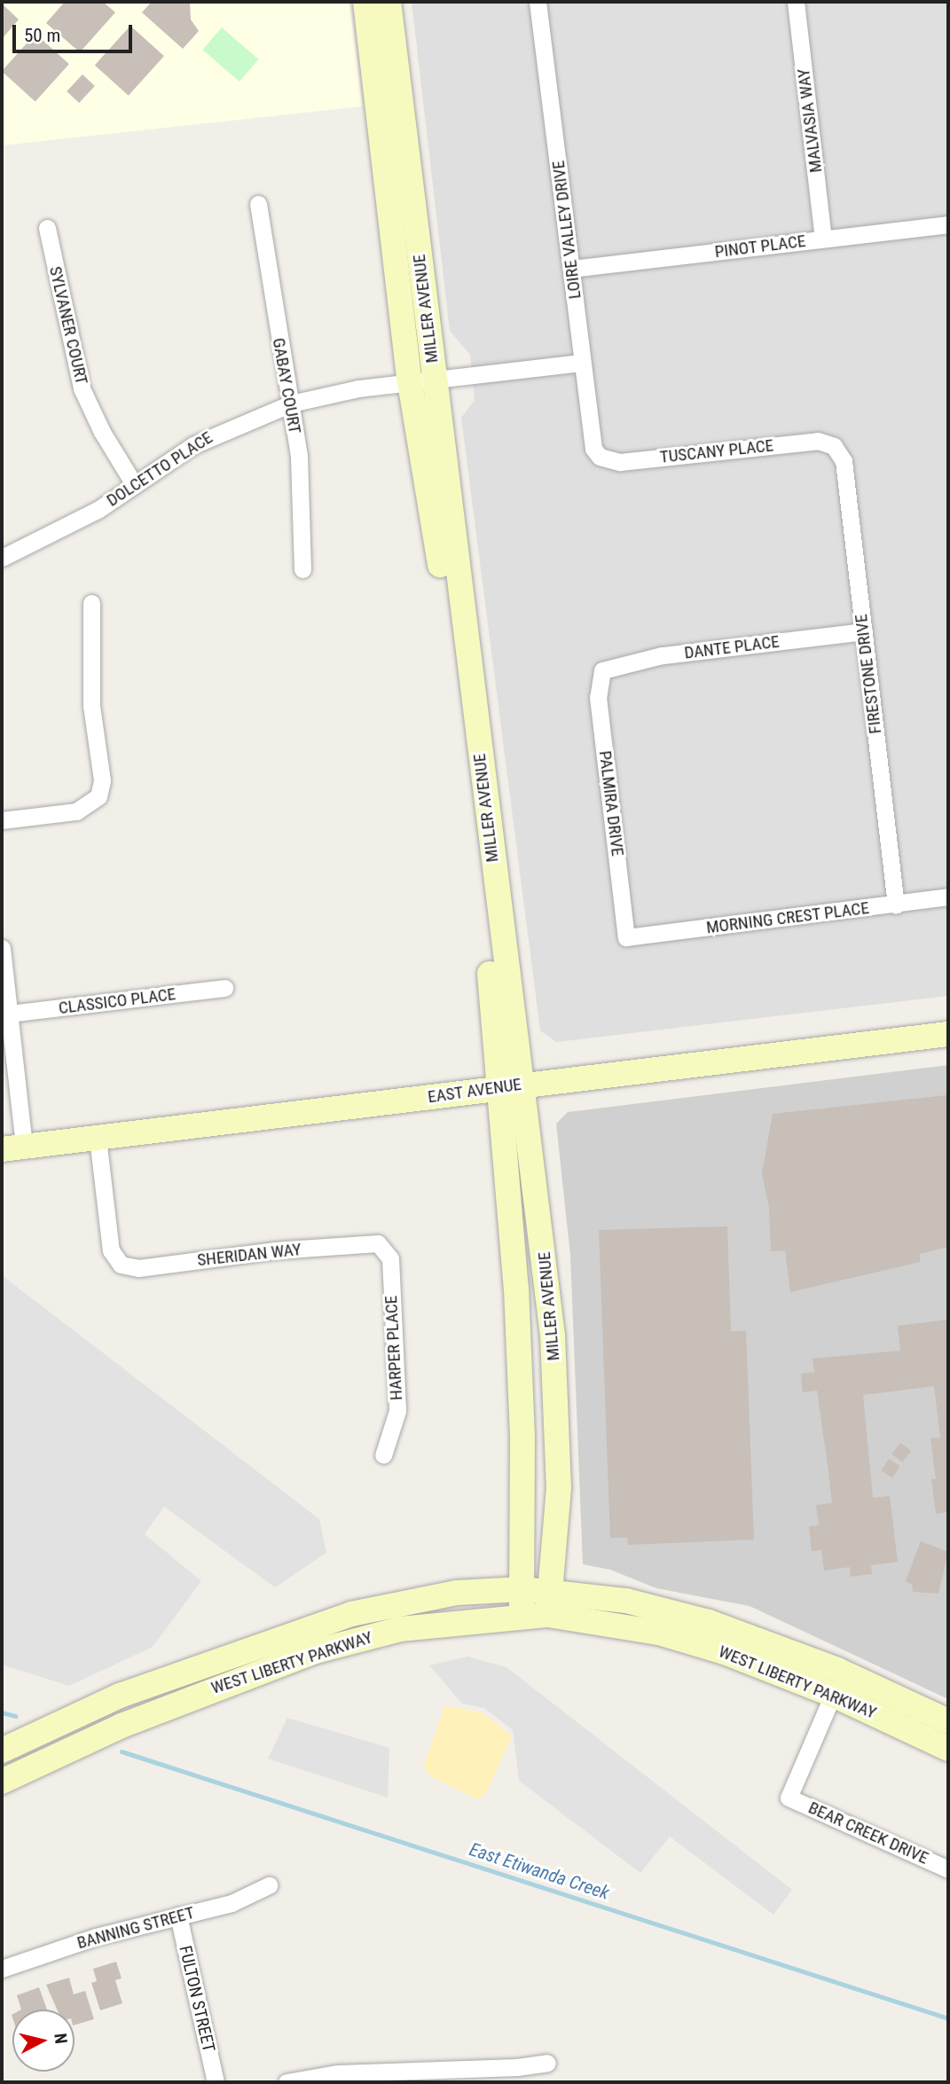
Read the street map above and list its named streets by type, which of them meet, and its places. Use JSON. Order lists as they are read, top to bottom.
{
  "streets": {
    "street": [
      "MALVASIA WAY",
      "LOIRE VALLEY DRIVE",
      "PINOT PLACE",
      "MILLER AVENUE",
      "SYLVANER COURT",
      "GABAY COURT",
      "TUSCANY PLACE",
      "DOLCETTO PLACE",
      "DANTE PLACE",
      "FIRESTONE DRIVE",
      "PALMIRA DRIVE",
      "MORNING CREST PLACE",
      "CLASSICO PLACE",
      "EAST AVENUE",
      "SHERIDAN WAY",
      "HARPER PLACE",
      "WEST LIBERTY PARKWAY",
      "BEAR CREEK DRIVE",
      "BANNING STREET",
      "FULTON STREET"
    ]
  },
  "crossings": [
    ["MALVASIA WAY", "PINOT PLACE"],
    ["LOIRE VALLEY DRIVE", "PINOT PLACE"],
    ["LOIRE VALLEY DRIVE", "TUSCANY PLACE"],
    ["LOIRE VALLEY DRIVE", "DOLCETTO PLACE"],
    ["MILLER AVENUE", "DOLCETTO PLACE"],
    ["MILLER AVENUE", "EAST AVENUE"],
    ["MILLER AVENUE", "WEST LIBERTY PARKWAY"],
    ["SYLVANER COURT", "DOLCETTO PLACE"],
    ["GABAY COURT", "DOLCETTO PLACE"],
    ["TUSCANY PLACE", "FIRESTONE DRIVE"],
    ["DANTE PLACE", "FIRESTONE DRIVE"],
    ["DANTE PLACE", "PALMIRA DRIVE"],
    ["FIRESTONE DRIVE", "MORNING CREST PLACE"],
    ["PALMIRA DRIVE", "MORNING CREST PLACE"],
    ["EAST AVENUE", "SHERIDAN WAY"],
    ["SHERIDAN WAY", "HARPER PLACE"],
    ["WEST LIBERTY PARKWAY", "BEAR CREEK DRIVE"],
    ["BANNING STREET", "FULTON STREET"]
  ],
  "water": ["East Etiwanda Creek"],
  "scale_bar": "50 m",
  "north": "right"
}
